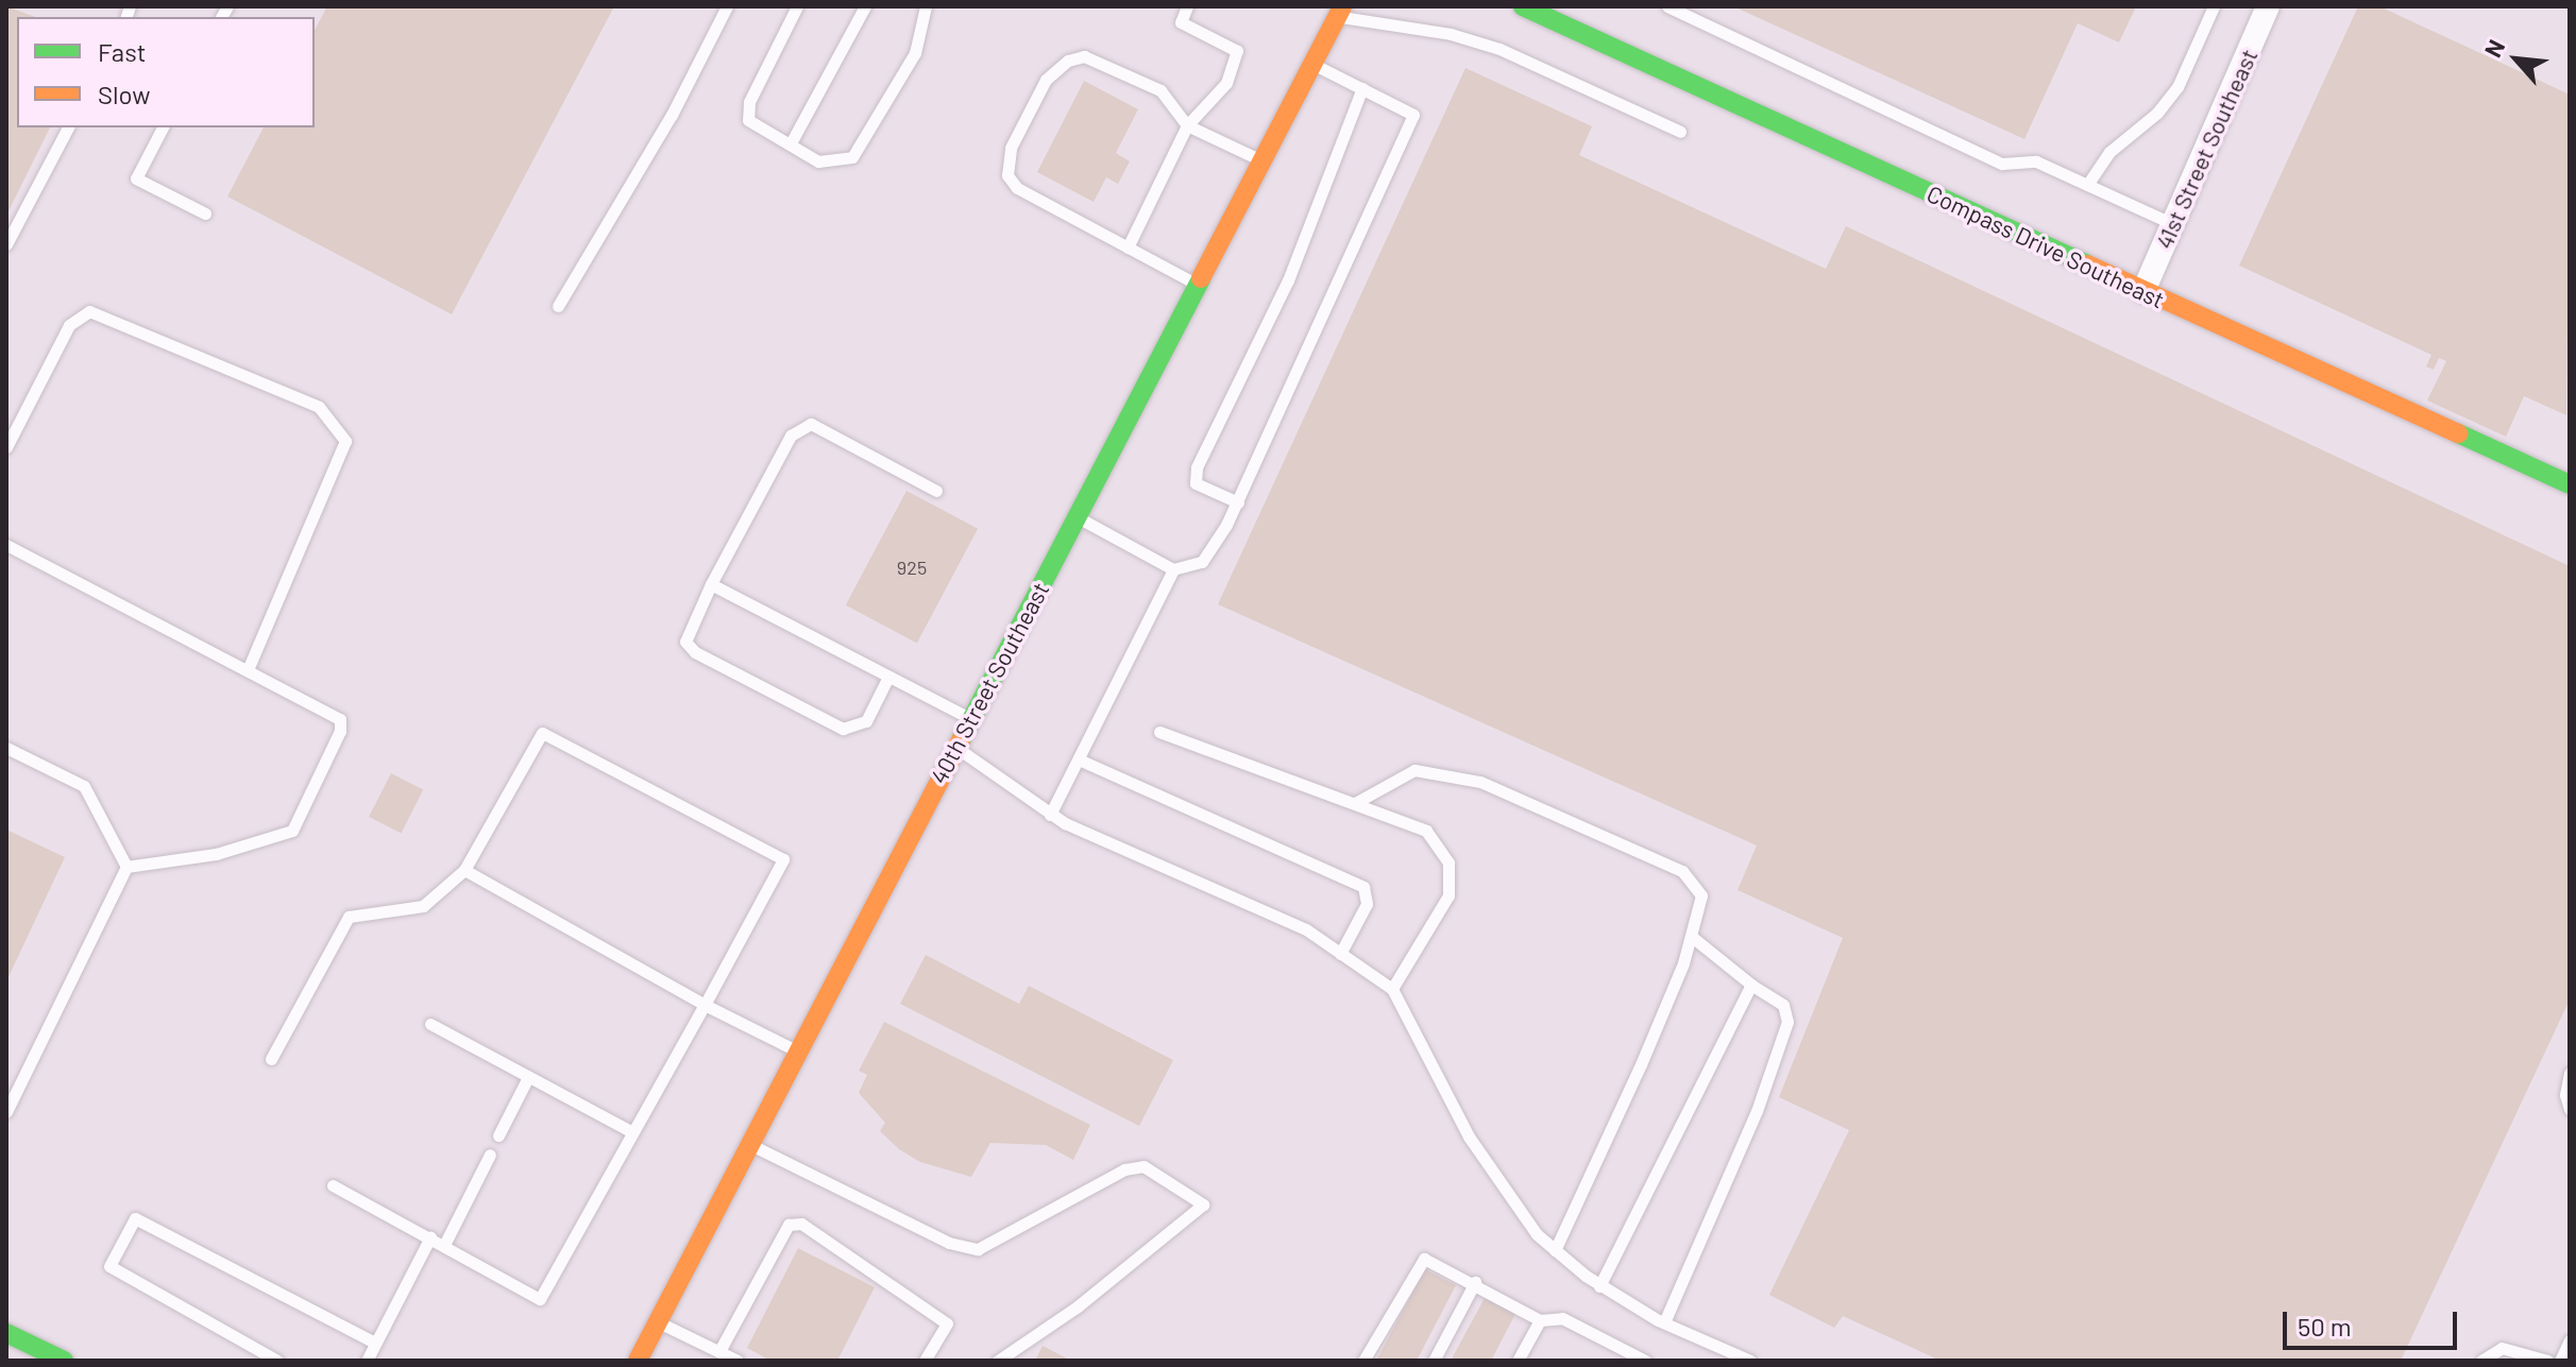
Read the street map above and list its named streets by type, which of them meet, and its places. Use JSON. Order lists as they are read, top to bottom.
{
  "streets": {
    "street": ["41st Street Southeast", "Compass Drive Southeast", "40th Street Southeast"]
  },
  "crossings": [
    ["41st Street Southeast", "Compass Drive Southeast"]
  ],
  "house_numbers": ["925"],
  "legend": ["Fast", "Slow"],
  "scale_bar": "50 m",
  "north": "top left"
}
